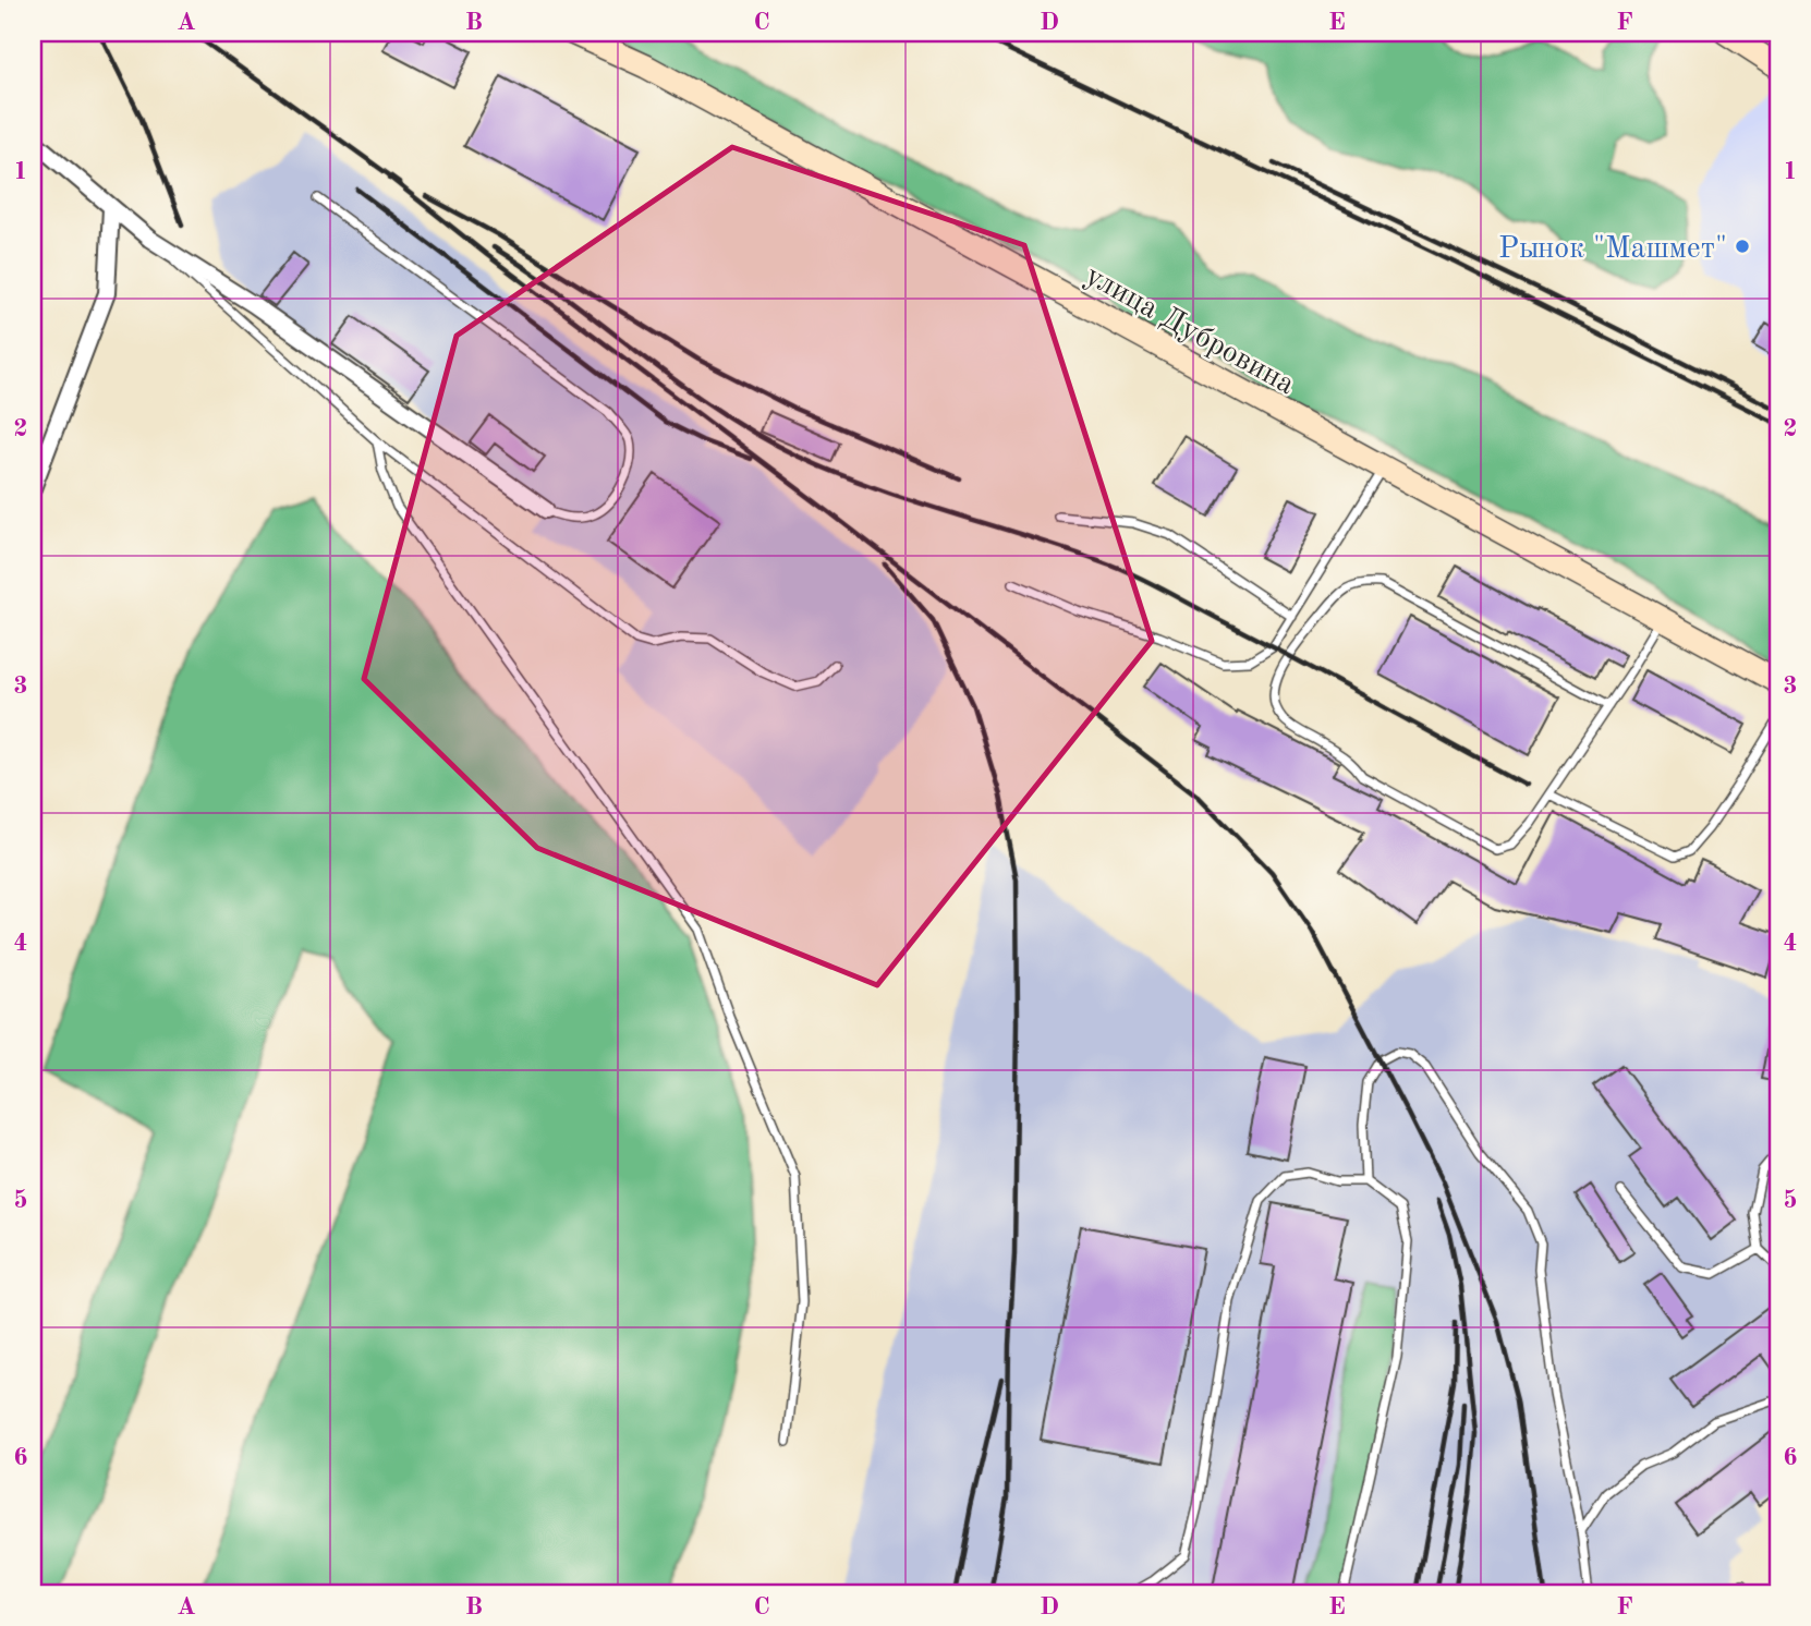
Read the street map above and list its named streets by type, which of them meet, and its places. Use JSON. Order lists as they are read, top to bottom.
{
  "streets": {
    "main road": ["улица Дубровина"]
  },
  "places": ["Рынок \"Машмет\""],
  "grid": {
    "columns": [
      "A",
      "B",
      "C",
      "D",
      "E",
      "F"
    ],
    "rows": [
      "1",
      "2",
      "3",
      "4",
      "5",
      "6"
    ]
  }
}
